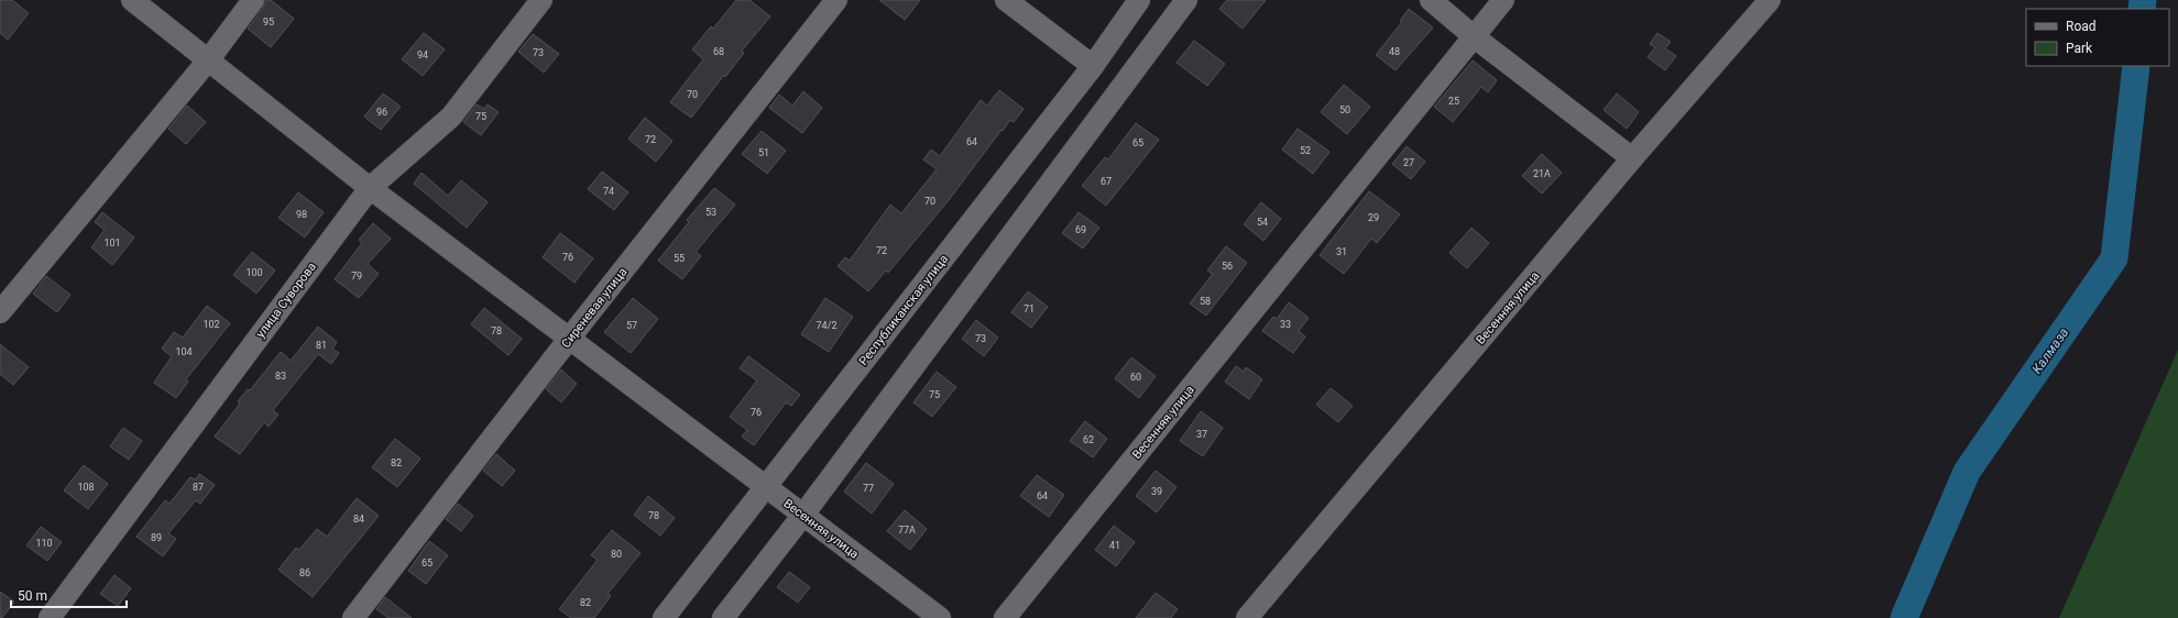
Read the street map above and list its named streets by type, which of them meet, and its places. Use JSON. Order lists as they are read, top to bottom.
{
  "streets": {
    "street": [
      "улица Суворова",
      "Сиреневая улица",
      "Весенняя улица",
      "Республиканская улица"
    ]
  },
  "crossings": [
    ["улица Суворова", "Весенняя улица"],
    ["Сиреневая улица", "Весенняя улица"],
    ["Весенняя улица", "Республиканская улица"]
  ],
  "water": ["Калмаза"],
  "house_numbers": [
    "95",
    "68",
    "48",
    "73",
    "94",
    "70",
    "25",
    "50",
    "96",
    "75",
    "72",
    "64",
    "65",
    "52",
    "51",
    "27",
    "21А",
    "67",
    "74",
    "70",
    "53",
    "98",
    "29",
    "54",
    "69",
    "101",
    "72",
    "31",
    "76",
    "55",
    "56",
    "100",
    "79",
    "58",
    "71",
    "102",
    "33",
    "57",
    "74/2",
    "78",
    "73",
    "81",
    "104",
    "83",
    "60",
    "75",
    "76",
    "37",
    "62",
    "82",
    "108",
    "87",
    "77",
    "39",
    "64",
    "78",
    "84",
    "77А",
    "89",
    "110",
    "41",
    "80",
    "65",
    "86",
    "82"
  ],
  "legend": ["Road", "Park"],
  "scale_bar": "50 m"
}
